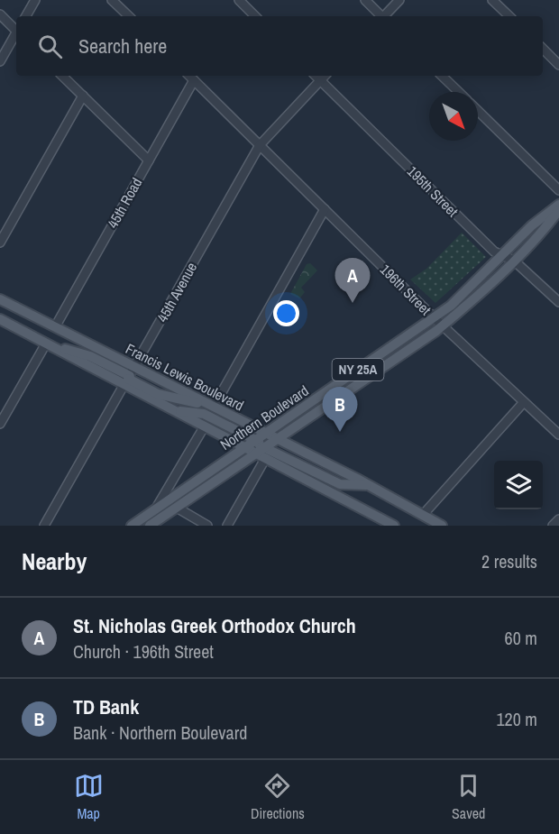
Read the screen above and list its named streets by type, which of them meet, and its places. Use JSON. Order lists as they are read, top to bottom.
{
  "streets": {
    "main road": ["NY 25A", "Francis Lewis Boulevard", "Northern Boulevard"],
    "street": [
      "195th Street",
      "45th Road",
      "196th Street",
      "45th Avenue"
    ]
  },
  "crossings": [
    ["195th Street", "45th Avenue"],
    ["195th Street", "Northern Boulevard"],
    ["45th Road", "196th Street"],
    ["45th Road", "Francis Lewis Boulevard"],
    ["196th Street", "45th Avenue"],
    ["196th Street", "Northern Boulevard"],
    ["45th Avenue", "Francis Lewis Boulevard"],
    ["Francis Lewis Boulevard", "Northern Boulevard"]
  ],
  "north": "bottom right",
  "page": {
    "search": "Search here",
    "pins": ["A", "B"],
    "heading": ["Nearby", "2 results"],
    "list": [
      {
        "mark": "A",
        "name": "St. Nicholas Greek Orthodox Church",
        "note": "Church · 196th Street",
        "value": "60 m"
      },
      {
        "mark": "B",
        "name": "TD Bank",
        "note": "Bank · Northern Boulevard",
        "value": "120 m"
      }
    ],
    "nav": ["Map", "Directions", "Saved"]
  }
}
